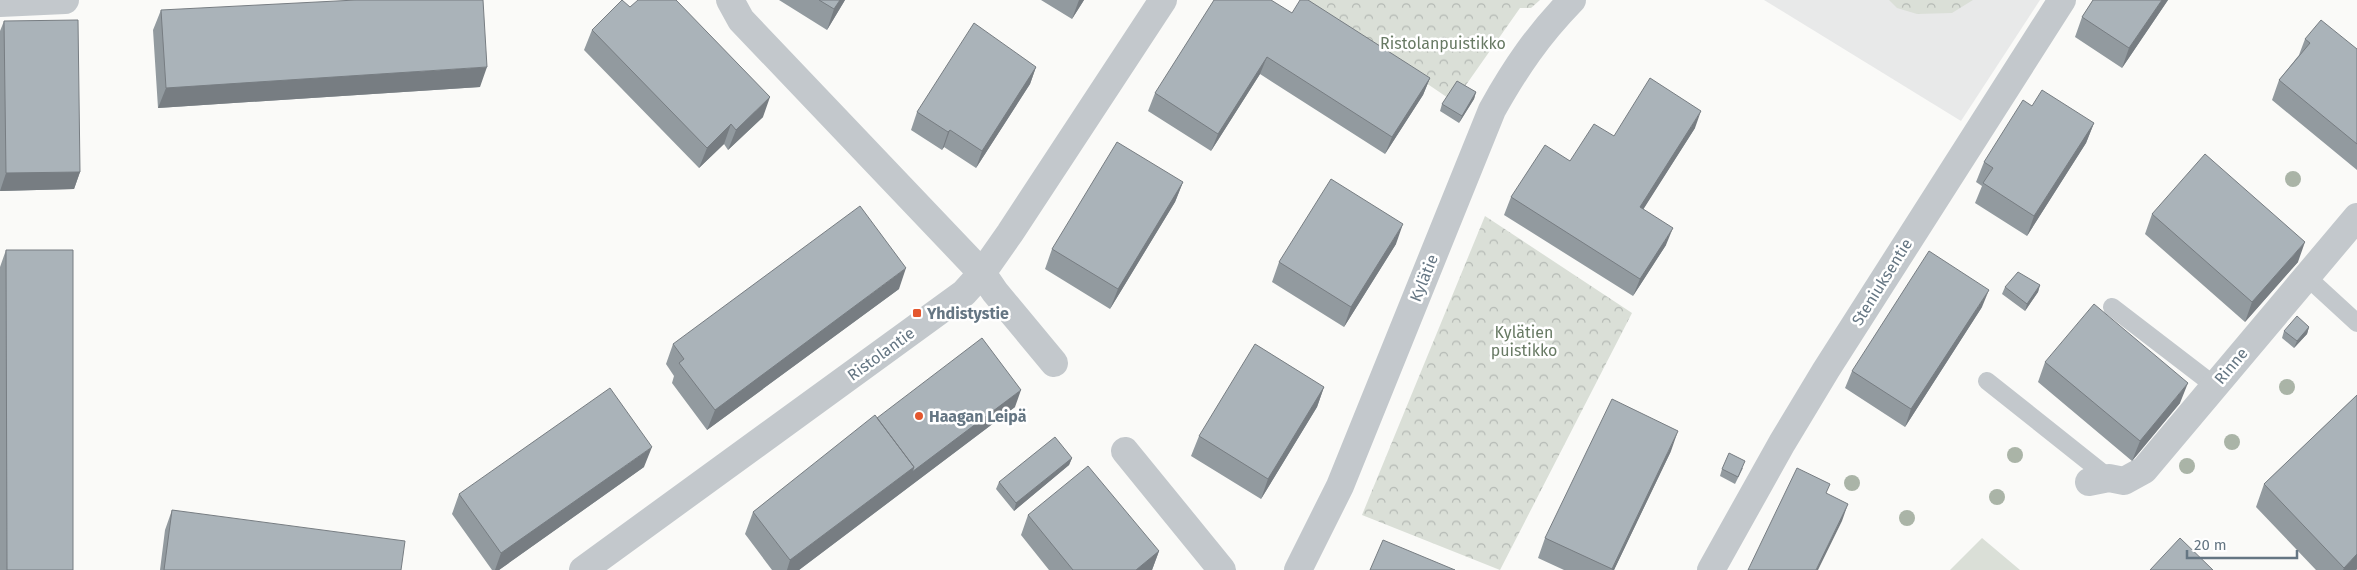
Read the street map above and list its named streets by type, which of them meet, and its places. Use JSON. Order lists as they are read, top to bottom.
{
  "streets": {
    "street": [
      "Kylätie",
      "Steniuksentie",
      "Ristolantie",
      "Rinne"
    ]
  },
  "parks": ["Ristolanpuistikko", "Kylätien puistikko"],
  "places": {
    "transit": ["Yhdistystie"],
    "other": ["Haagan Leipä"]
  },
  "scale_bar": "20 m"
}
